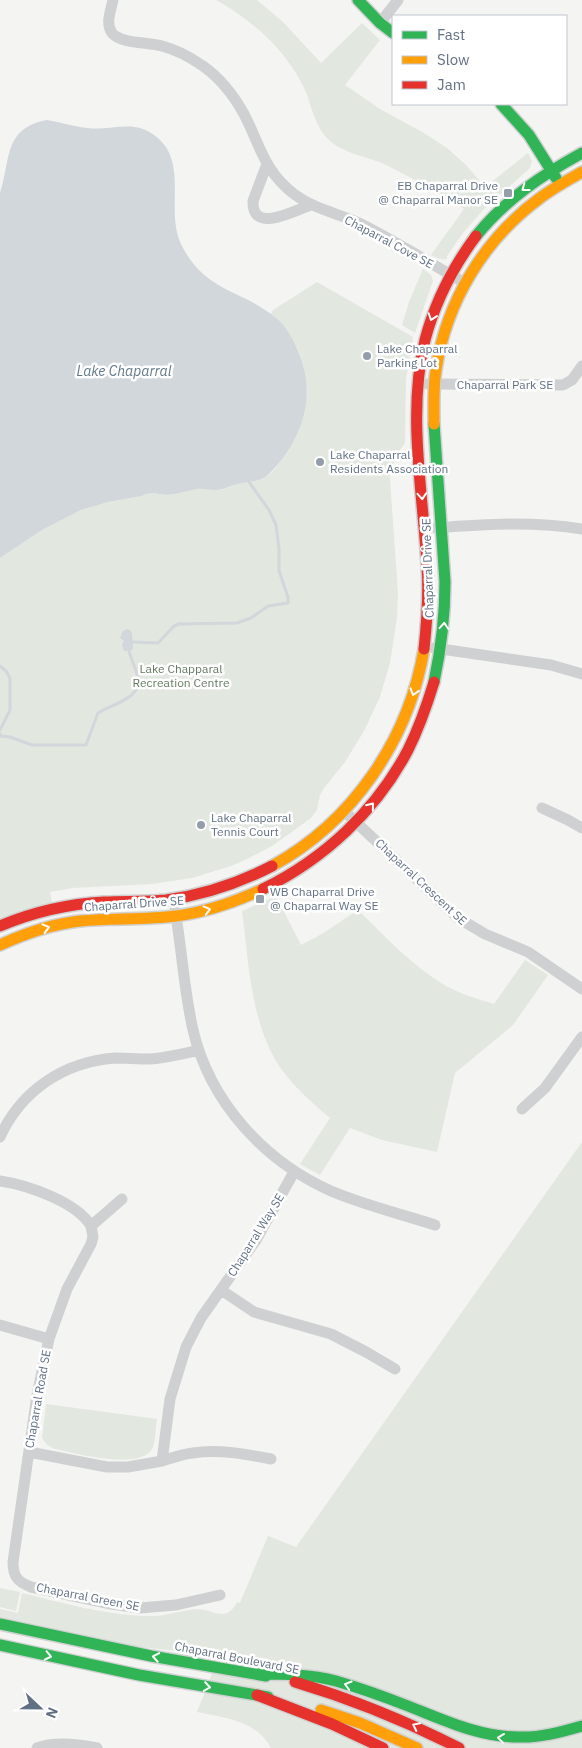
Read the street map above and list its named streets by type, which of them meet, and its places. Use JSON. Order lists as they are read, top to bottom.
{
  "streets": {
    "main road": ["Chaparral Drive SE", "Chaparral Boulevard SE"],
    "street": [
      "Chaparral Cove SE",
      "Chaparral Park SE",
      "Chaparral Crescent SE",
      "Chaparral Way SE",
      "Chaparral Road SE",
      "Chaparral Green SE"
    ]
  },
  "crossings": [
    ["Chaparral Cove SE", "Chaparral Drive SE"],
    ["Chaparral Park SE", "Chaparral Drive SE"],
    ["Chaparral Drive SE", "Chaparral Crescent SE"],
    ["Chaparral Road SE", "Chaparral Green SE"]
  ],
  "water": ["Lake Chaparral"],
  "parks": ["Lake Chapparal Recreation Centre"],
  "places": {
    "transit": ["EB Chaparral Drive @ Chaparral Manor SE", "WB Chaparral Drive @ Chaparral Way SE"],
    "other": ["Lake Chaparral Parking Lot", "Lake Chaparral Residents Association", "Lake Chaparral Tennis Court"]
  },
  "legend": ["Fast", "Slow", "Jam"],
  "north": "right"
}
